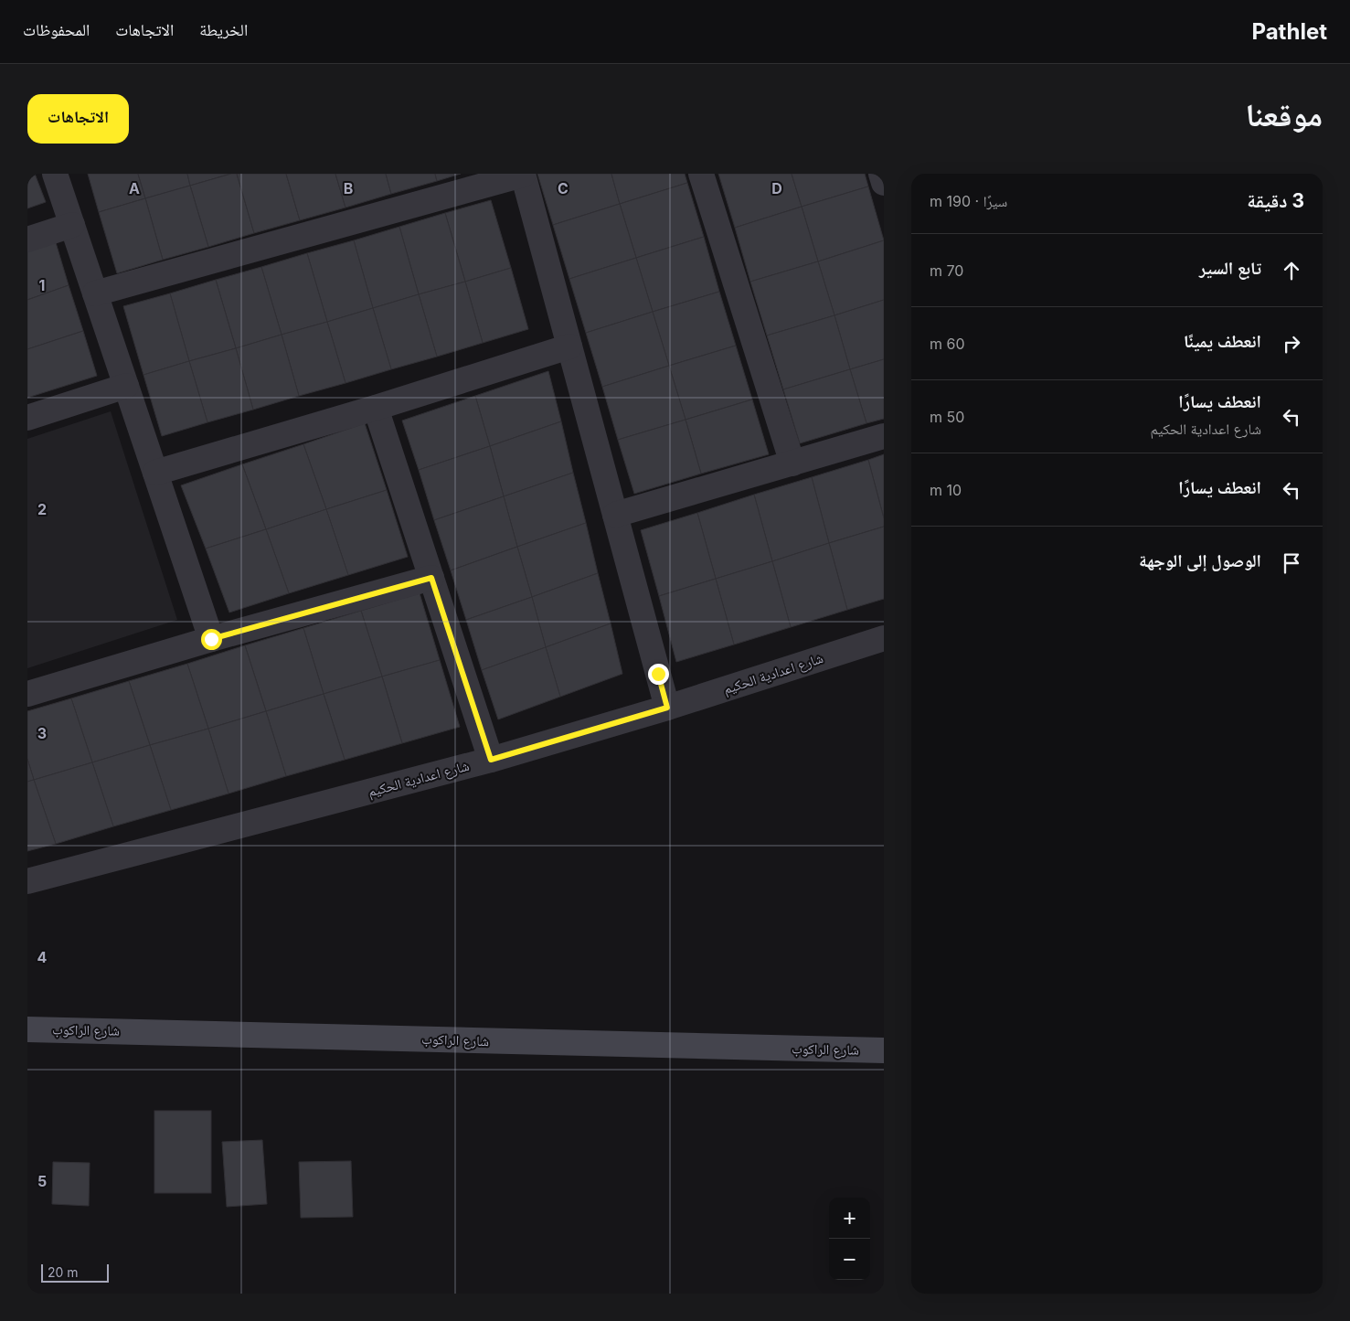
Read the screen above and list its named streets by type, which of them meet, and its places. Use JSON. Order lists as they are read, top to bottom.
{
  "streets": {
    "street": ["شارع اعدادية الحكيم", "شارع الراكوب"]
  },
  "scale_bar": "20 m",
  "page": {
    "header": "Pathlet",
    "nav": ["الخريطة", "الاتجاهات", "المحفوظات"],
    "title": "موقعنا",
    "buttons": "الاتجاهات",
    "heading": ["3 دقيقة", "سيرًا · 190 m"],
    "list": [
      ["تابع السير", "70 m"],
      ["انعطف يمينًا", "60 m"],
      ["انعطف يسارًا", "شارع اعدادية الحكيم", "50 m"],
      ["انعطف يسارًا", "10 m"],
      "الوصول إلى الوجهة"
    ],
    "map_buttons": ["+", "−"],
    "scale": "20 m"
  },
  "grid": {
    "columns": [
      "A",
      "B",
      "C",
      "D"
    ],
    "rows": [
      "1",
      "2",
      "3",
      "4",
      "5"
    ]
  }
}
